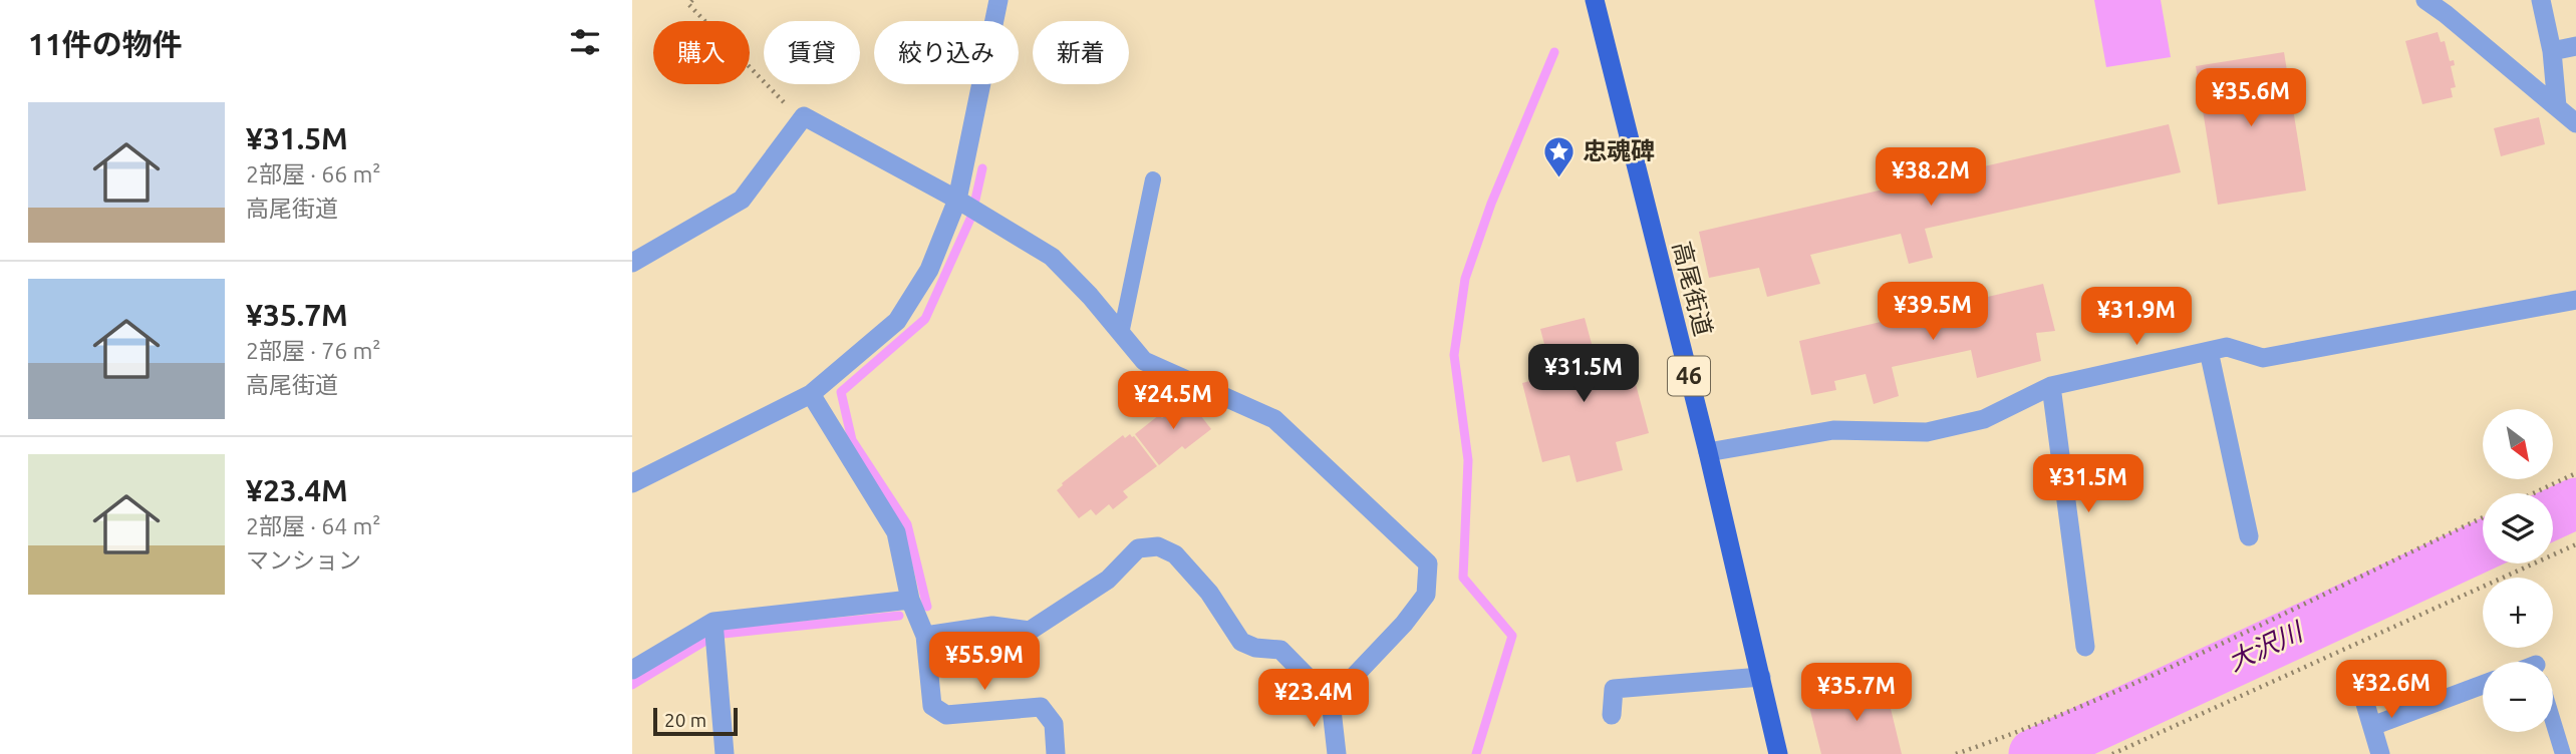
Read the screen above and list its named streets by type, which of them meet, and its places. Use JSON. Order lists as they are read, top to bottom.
{
  "streets": {
    "main road": ["高尾街道", "46"]
  },
  "water": ["大沢川"],
  "places": {
    "place": ["忠魂碑"]
  },
  "scale_bar": "20 m",
  "north": "bottom right",
  "page": {
    "heading": "11件の物件",
    "chip": [
      "購入",
      "賃貸",
      "絞り込み",
      "新着"
    ],
    "price": [
      "¥35.6M",
      "¥38.2M",
      "¥39.5M",
      "¥31.9M",
      "¥31.5M",
      "¥24.5M",
      "¥31.5M",
      "¥55.9M",
      "¥32.6M",
      "¥35.7M",
      "¥23.4M"
    ],
    "list": [
      {
        "name": "¥31.5M",
        "note": "2部屋 · 66 m² · 高尾街道"
      },
      {
        "name": "¥35.7M",
        "note": "2部屋 · 76 m² · 高尾街道"
      },
      {
        "name": "¥23.4M",
        "note": "2部屋 · 64 m² · マンション"
      }
    ],
    "map_buttons": ["+", "−"],
    "scale": "20 m"
  }
}
